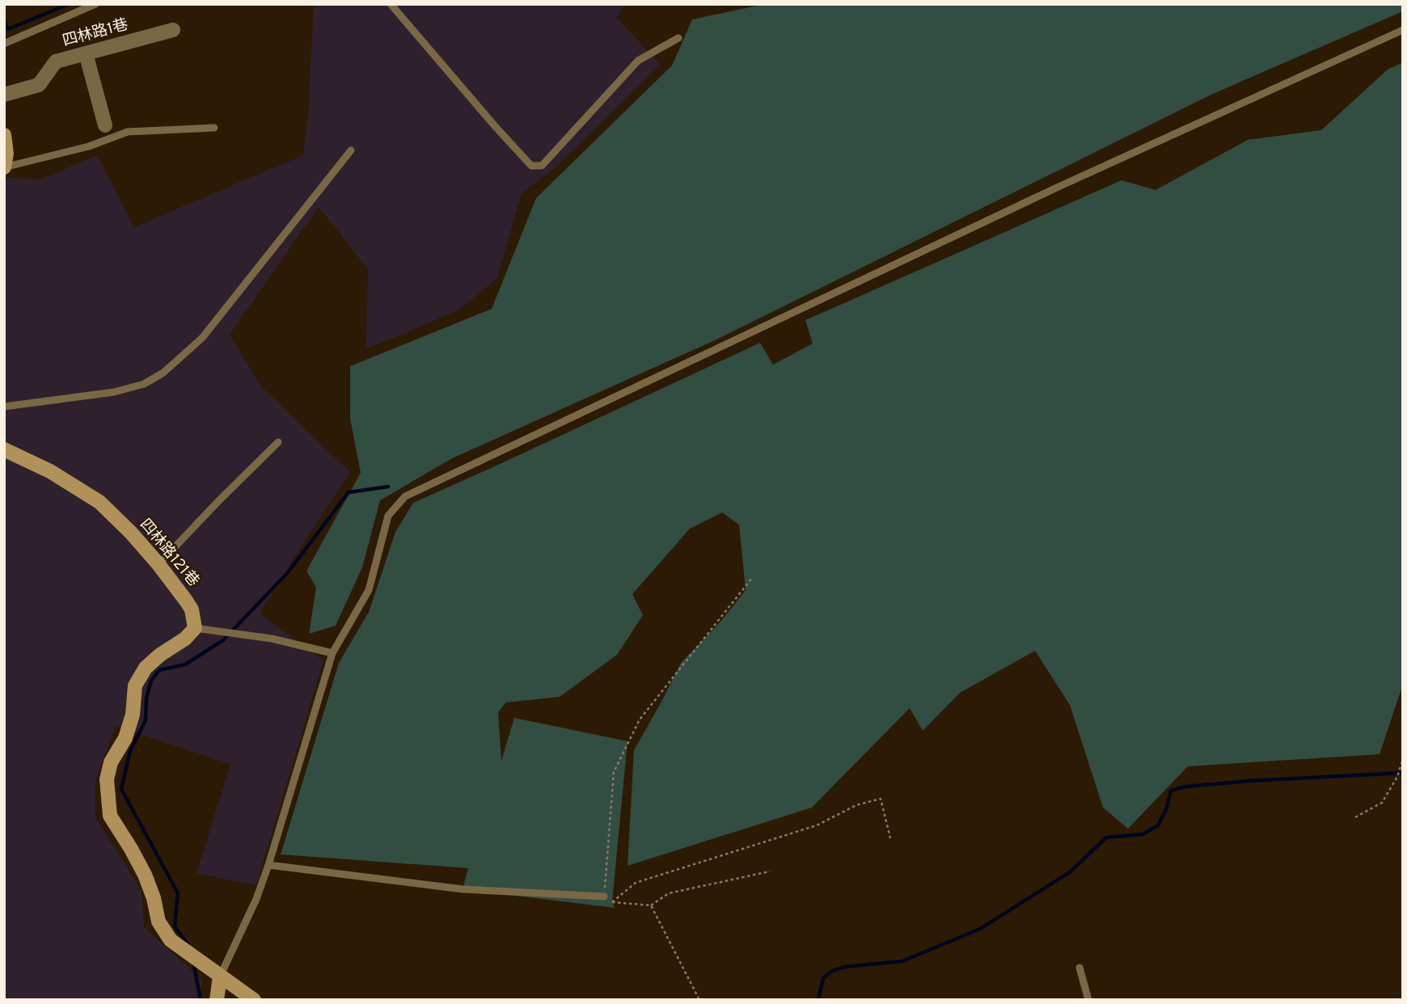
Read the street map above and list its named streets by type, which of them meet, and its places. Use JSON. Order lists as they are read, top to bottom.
{
  "streets": {
    "street": ["四林路1巷", "四林路121巷"]
  }
}
